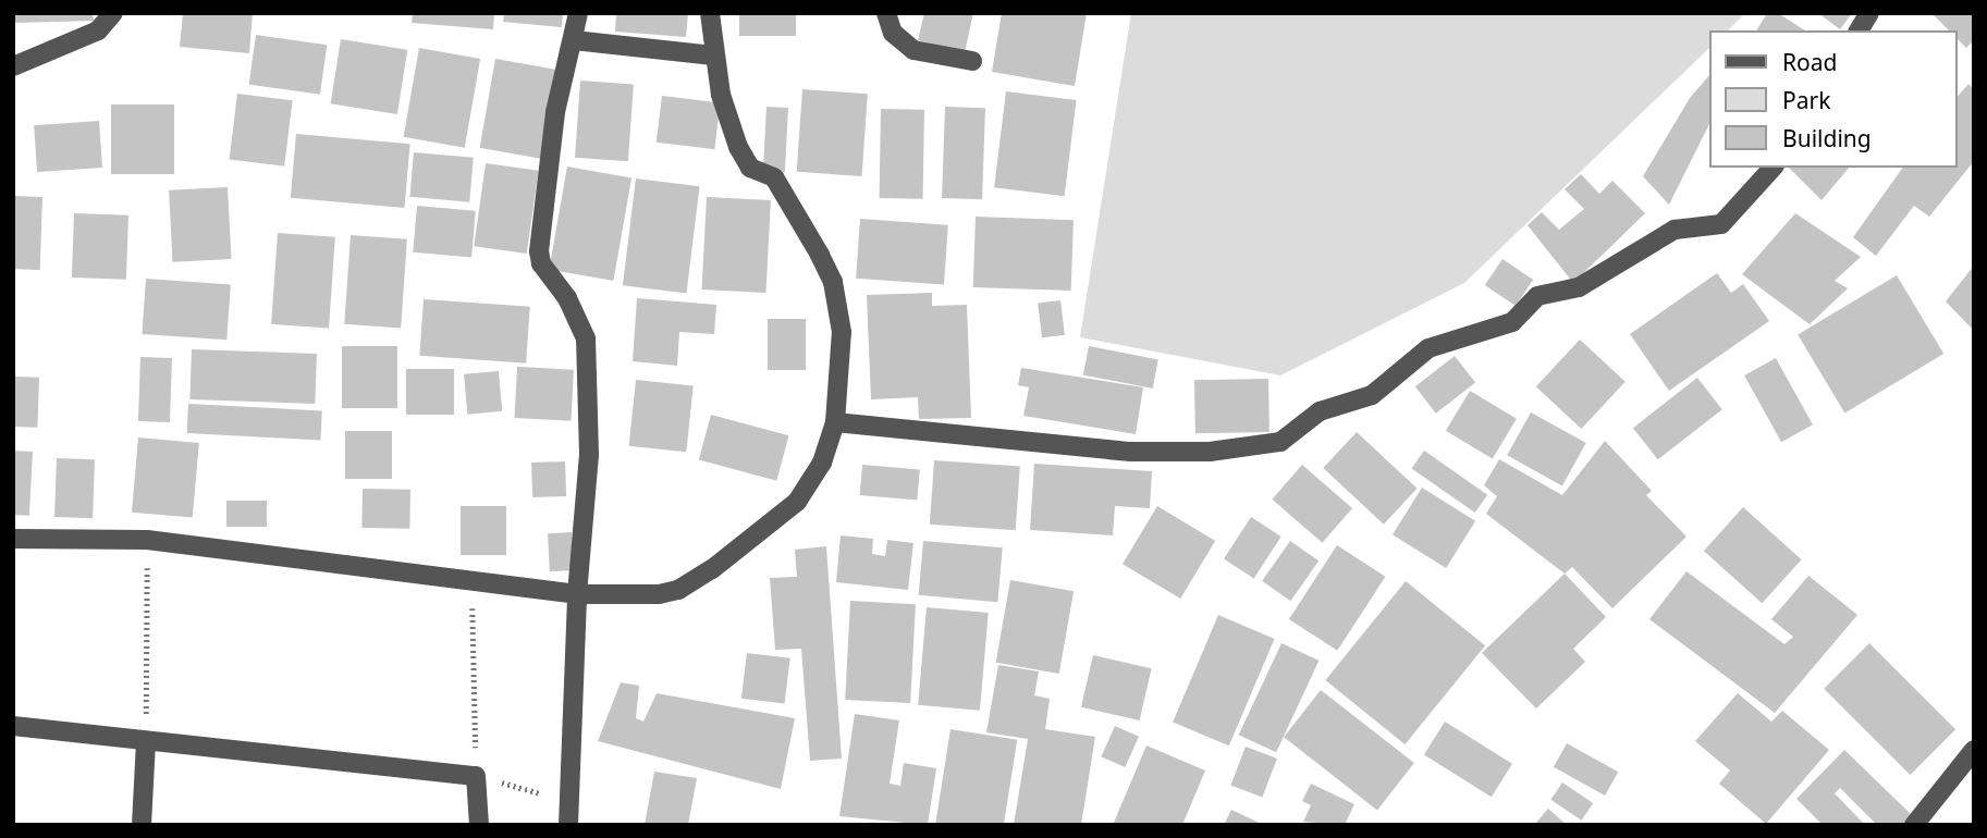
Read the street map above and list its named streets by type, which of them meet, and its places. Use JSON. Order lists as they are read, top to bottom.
{
  "legend": ["Road", "Park", "Building"]
}
